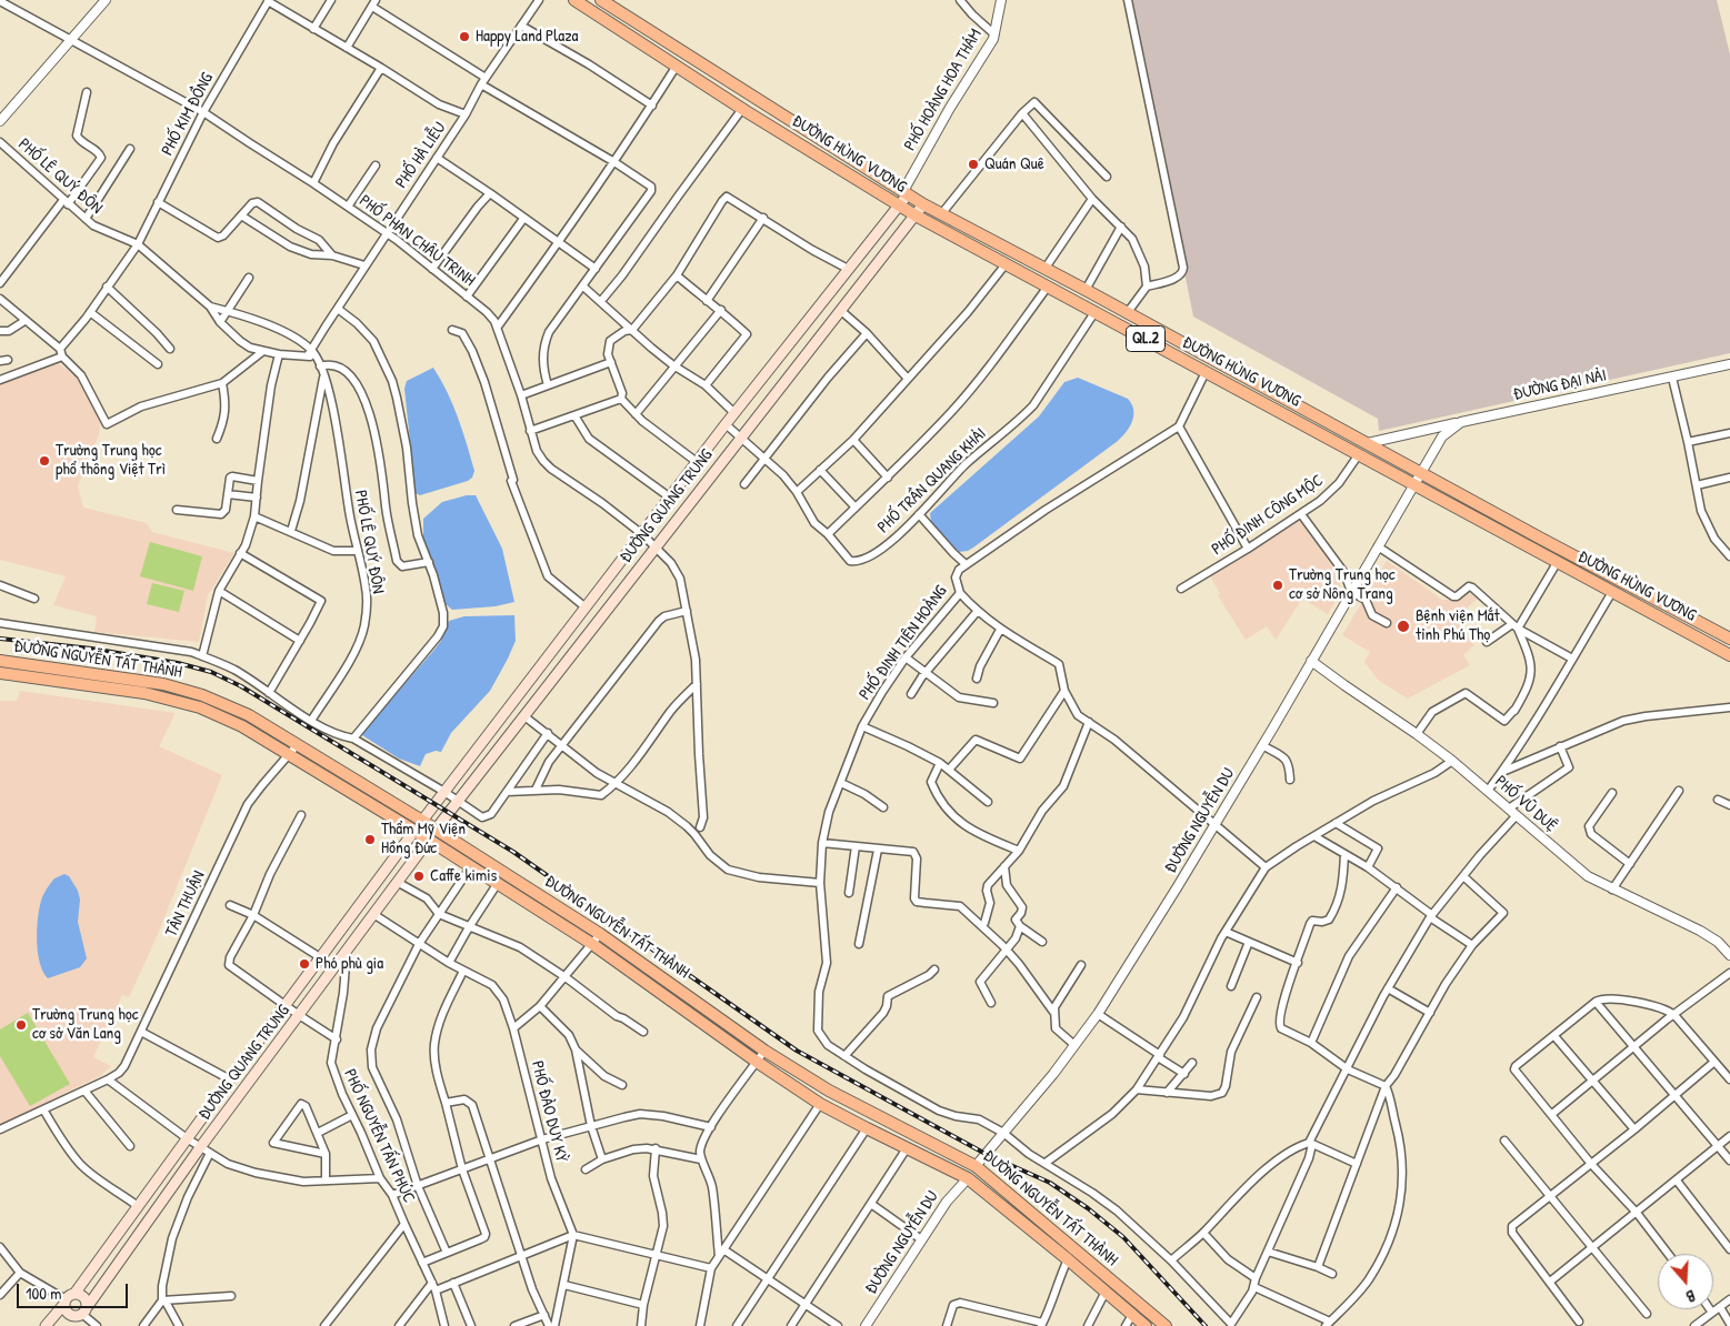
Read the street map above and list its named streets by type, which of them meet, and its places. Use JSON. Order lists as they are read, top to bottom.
{
  "streets": {
    "main road": [
      "ĐƯỜNG HÙNG VƯƠNG",
      "QL.2",
      "ĐƯỜNG QUANG TRUNG",
      "ĐƯỜNG NGUYỄN TẤT THÀNH"
    ],
    "street": [
      "PHỐ HOÀNG HOA THÁM",
      "PHỐ KIM ĐỒNG",
      "PHỐ HÀ LIỄU",
      "PHỐ LÊ QUÝ ĐÔN",
      "PHỐ PHAN CHÂU TRINH",
      "ĐƯỜNG ĐẠI NẢI",
      "PHỐ TRẦN QUANG KHẢI",
      "PHỐ ĐINH CÔNG MỘC",
      "PHỐ ĐINH TIÊN HOÀNG",
      "PHỐ VŨ DUỆ",
      "ĐƯỜNG NGUYỄN DU",
      "TÂN THUẬN",
      "PHỐ ĐÀO DUY KỲ",
      "PHỐ NGUYỄN TẤN PHÚC"
    ]
  },
  "crossings": [
    ["PHỐ HOÀNG HOA THÁM", "ĐƯỜNG HÙNG VƯƠNG"],
    ["PHỐ HOÀNG HOA THÁM", "ĐƯỜNG QUANG TRUNG"],
    ["PHỐ KIM ĐỒNG", "PHỐ LÊ QUÝ ĐÔN"],
    ["PHỐ KIM ĐỒNG", "PHỐ PHAN CHÂU TRINH"],
    ["ĐƯỜNG HÙNG VƯƠNG", "ĐƯỜNG ĐẠI NẢI"],
    ["ĐƯỜNG HÙNG VƯƠNG", "PHỐ TRẦN QUANG KHẢI"],
    ["ĐƯỜNG HÙNG VƯƠNG", "ĐƯỜNG QUANG TRUNG"],
    ["ĐƯỜNG HÙNG VƯƠNG", "PHỐ ĐINH CÔNG MỘC"],
    ["ĐƯỜNG HÙNG VƯƠNG", "ĐƯỜNG NGUYỄN DU"],
    ["PHỐ HÀ LIỄU", "PHỐ LÊ QUÝ ĐÔN"],
    ["PHỐ HÀ LIỄU", "PHỐ PHAN CHÂU TRINH"],
    ["PHỐ PHAN CHÂU TRINH", "ĐƯỜNG QUANG TRUNG"],
    ["ĐƯỜNG ĐẠI NẢI", "ĐƯỜNG NGUYỄN DU"],
    ["PHỐ TRẦN QUANG KHẢI", "ĐƯỜNG QUANG TRUNG"],
    ["ĐƯỜNG QUANG TRUNG", "ĐƯỜNG NGUYỄN TẤT THÀNH"],
    ["ĐƯỜNG QUANG TRUNG", "PHỐ ĐÀO DUY KỲ"],
    ["ĐƯỜNG QUANG TRUNG", "PHỐ NGUYỄN TẤN PHÚC"],
    ["PHỐ ĐINH TIÊN HOÀNG", "ĐƯỜNG NGUYỄN DU"],
    ["ĐƯỜNG NGUYỄN TẤT THÀNH", "ĐƯỜNG NGUYỄN DU"],
    ["ĐƯỜNG NGUYỄN TẤT THÀNH", "TÂN THUẬN"],
    ["PHỐ VŨ DUỆ", "ĐƯỜNG NGUYỄN DU"]
  ],
  "places": [
    "Happy Land Plaza",
    "Quán Quê",
    "Trường Trung học phổ thông Việt Trì",
    "Trường Trung học cơ sở Nông Trang",
    "Bệnh viện Mắt tỉnh Phú Thọ",
    "Thẩm Mỹ Viện Hồng Đức",
    "Caffe kimis",
    "Phó phù gia",
    "Trường Trung học cơ sở Văn Lang"
  ],
  "scale_bar": "100 m",
  "north": "bottom"
}
